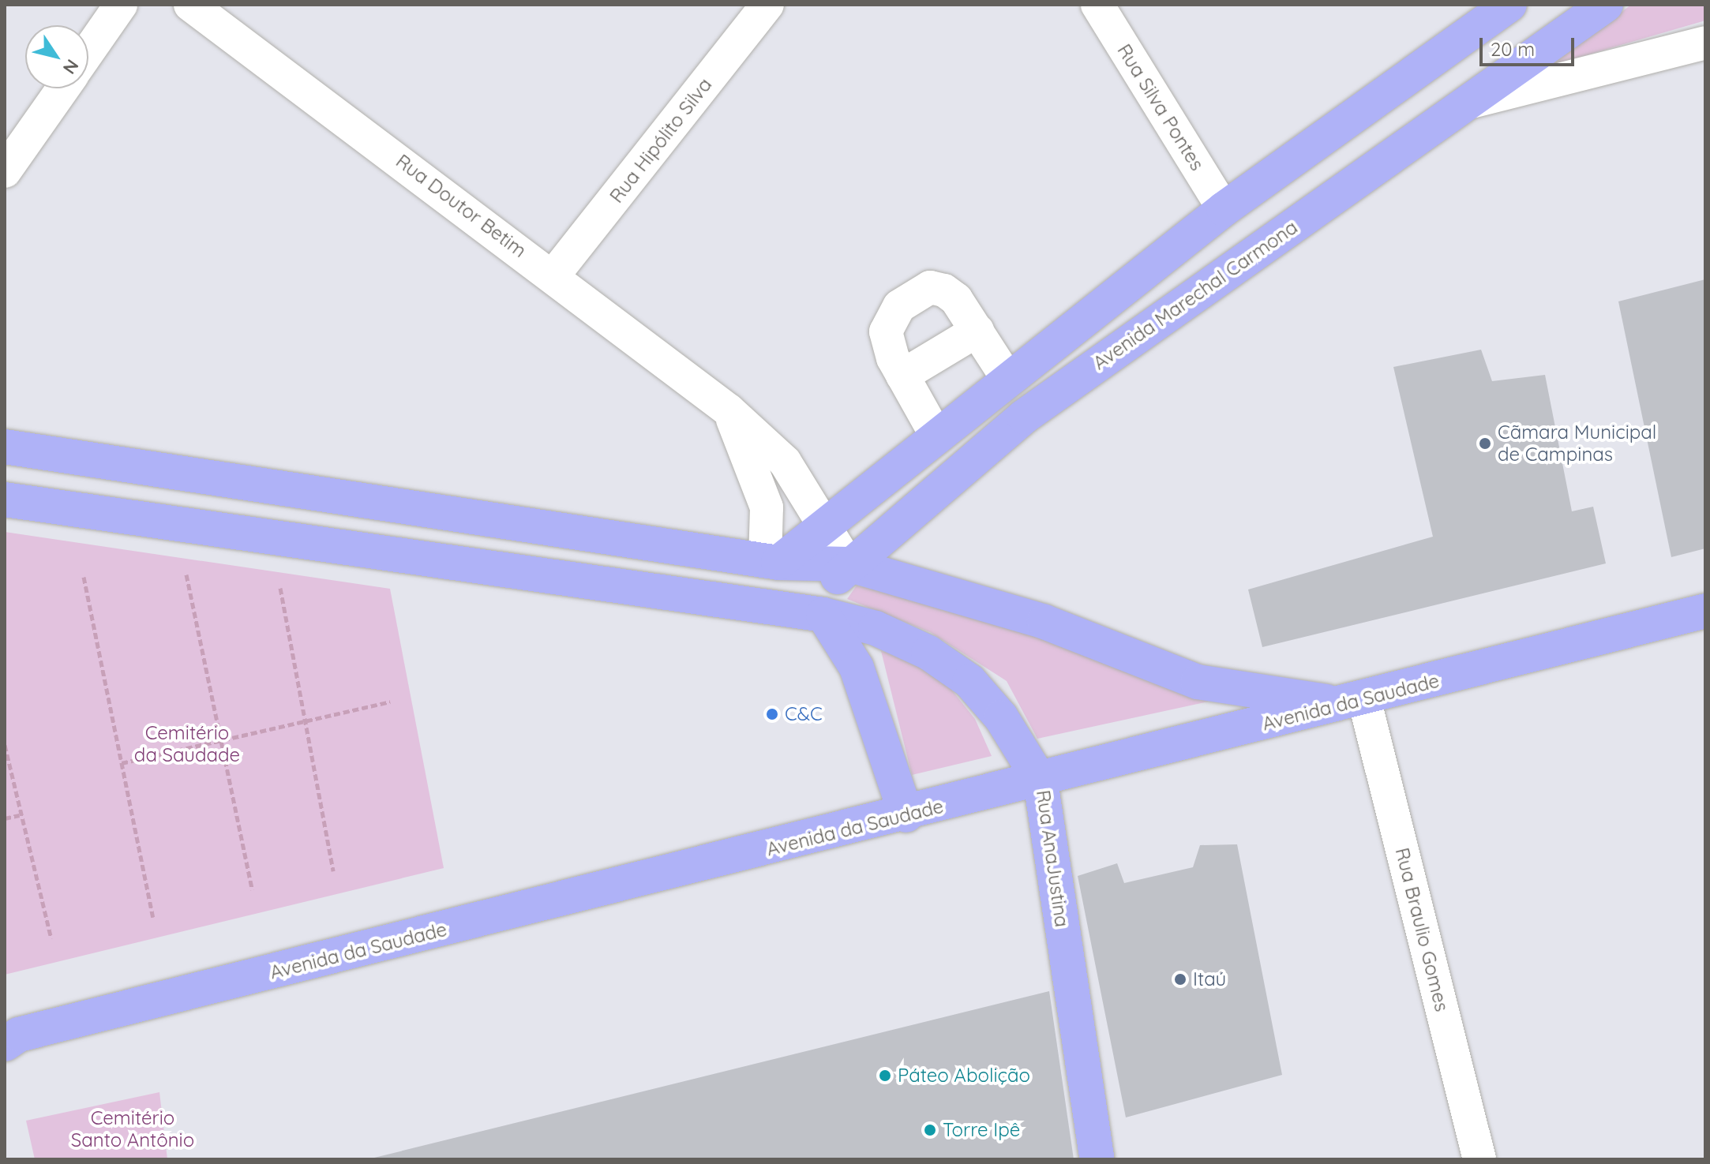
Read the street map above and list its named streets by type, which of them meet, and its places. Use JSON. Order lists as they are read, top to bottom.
{
  "streets": {
    "main road": ["Avenida Marechal Carmona", "Avenida da Saudade", "Rua AnaJustina"],
    "street": [
      "Rua Silva Pontes",
      "Rua Hipólito Silva",
      "Rua Doutor Betim",
      "Rua Braulio Gomes"
    ]
  },
  "crossings": [
    ["Rua Hipólito Silva", "Rua Doutor Betim"],
    ["Rua Doutor Betim", "Avenida Marechal Carmona"],
    ["Avenida Marechal Carmona", "Rua AnaJustina"],
    ["Avenida da Saudade", "Rua AnaJustina"],
    ["Avenida da Saudade", "Rua Braulio Gomes"]
  ],
  "parks": ["Cemitério da Saudade", "Cemitério Santo Antônio"],
  "places": [
    "Cãmara Municipal de Campinas",
    "C&C",
    "Itaú",
    "Páteo Abolição",
    "Torre Ipê"
  ],
  "scale_bar": "20 m",
  "north": "bottom right"
}
